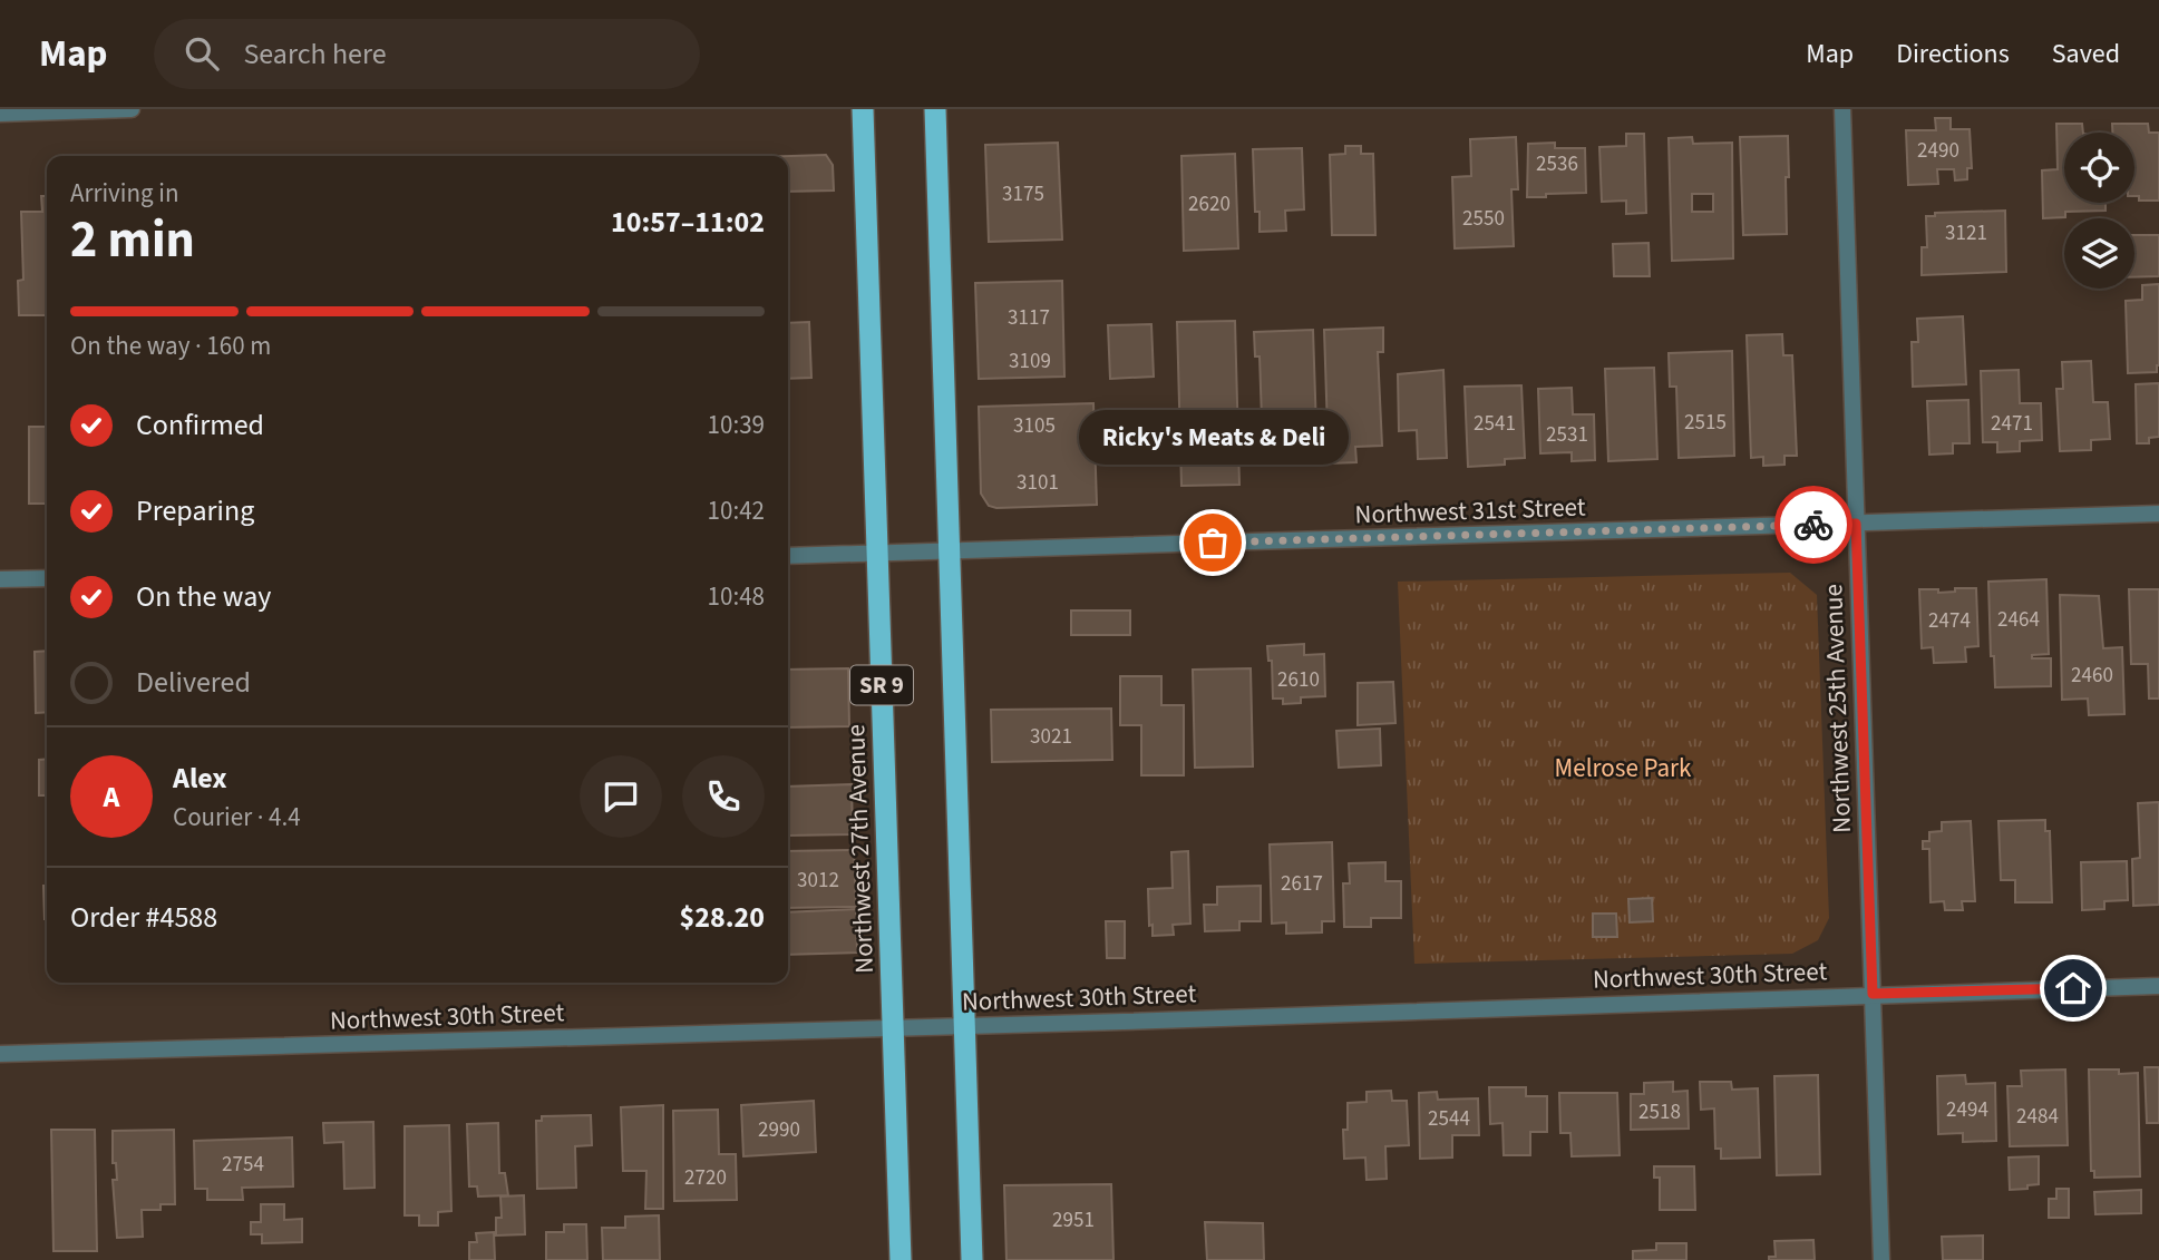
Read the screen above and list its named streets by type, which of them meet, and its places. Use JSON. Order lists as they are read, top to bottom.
{
  "streets": {
    "highway": ["SR 9", "Northwest 27th Avenue"],
    "street": ["Northwest 31st Street", "Northwest 25th Avenue", "Northwest 30th Street"]
  },
  "crossings": [
    ["Northwest 31st Street", "Northwest 25th Avenue"],
    ["Northwest 31st Street", "Northwest 27th Avenue"],
    ["Northwest 25th Avenue", "Northwest 30th Street"],
    ["Northwest 27th Avenue", "Northwest 30th Street"]
  ],
  "parks": ["Melrose Park"],
  "places": ["Ricky's Meats & Deli"],
  "house_numbers": [
    "2490",
    "2536",
    "3175",
    "2620",
    "2550",
    "3121",
    "3117",
    "3109",
    "2515",
    "2541",
    "2471",
    "3105",
    "2531",
    "3101",
    "2464",
    "2474",
    "2460",
    "2610",
    "3021",
    "3012",
    "2617",
    "2494",
    "2518",
    "2484",
    "2544",
    "2990",
    "2754",
    "2720",
    "2951"
  ],
  "page": {
    "header": "Map",
    "search": "Search here",
    "nav": ["Map", "Directions", "Saved"],
    "heading": ["2 min", "Arriving in", "10:57–11:02"],
    "panel": [
      "Alex",
      "Courier · 4.4",
      "Order #4588",
      "$28.20"
    ],
    "bar": "On the way · 160 m",
    "list": [
      ["Confirmed", "10:39"],
      ["Preparing", "10:42"],
      ["On the way", "10:48"],
      "Delivered"
    ],
    "bubble": "Ricky's Meats & Deli",
    "round": "A"
  }
}
